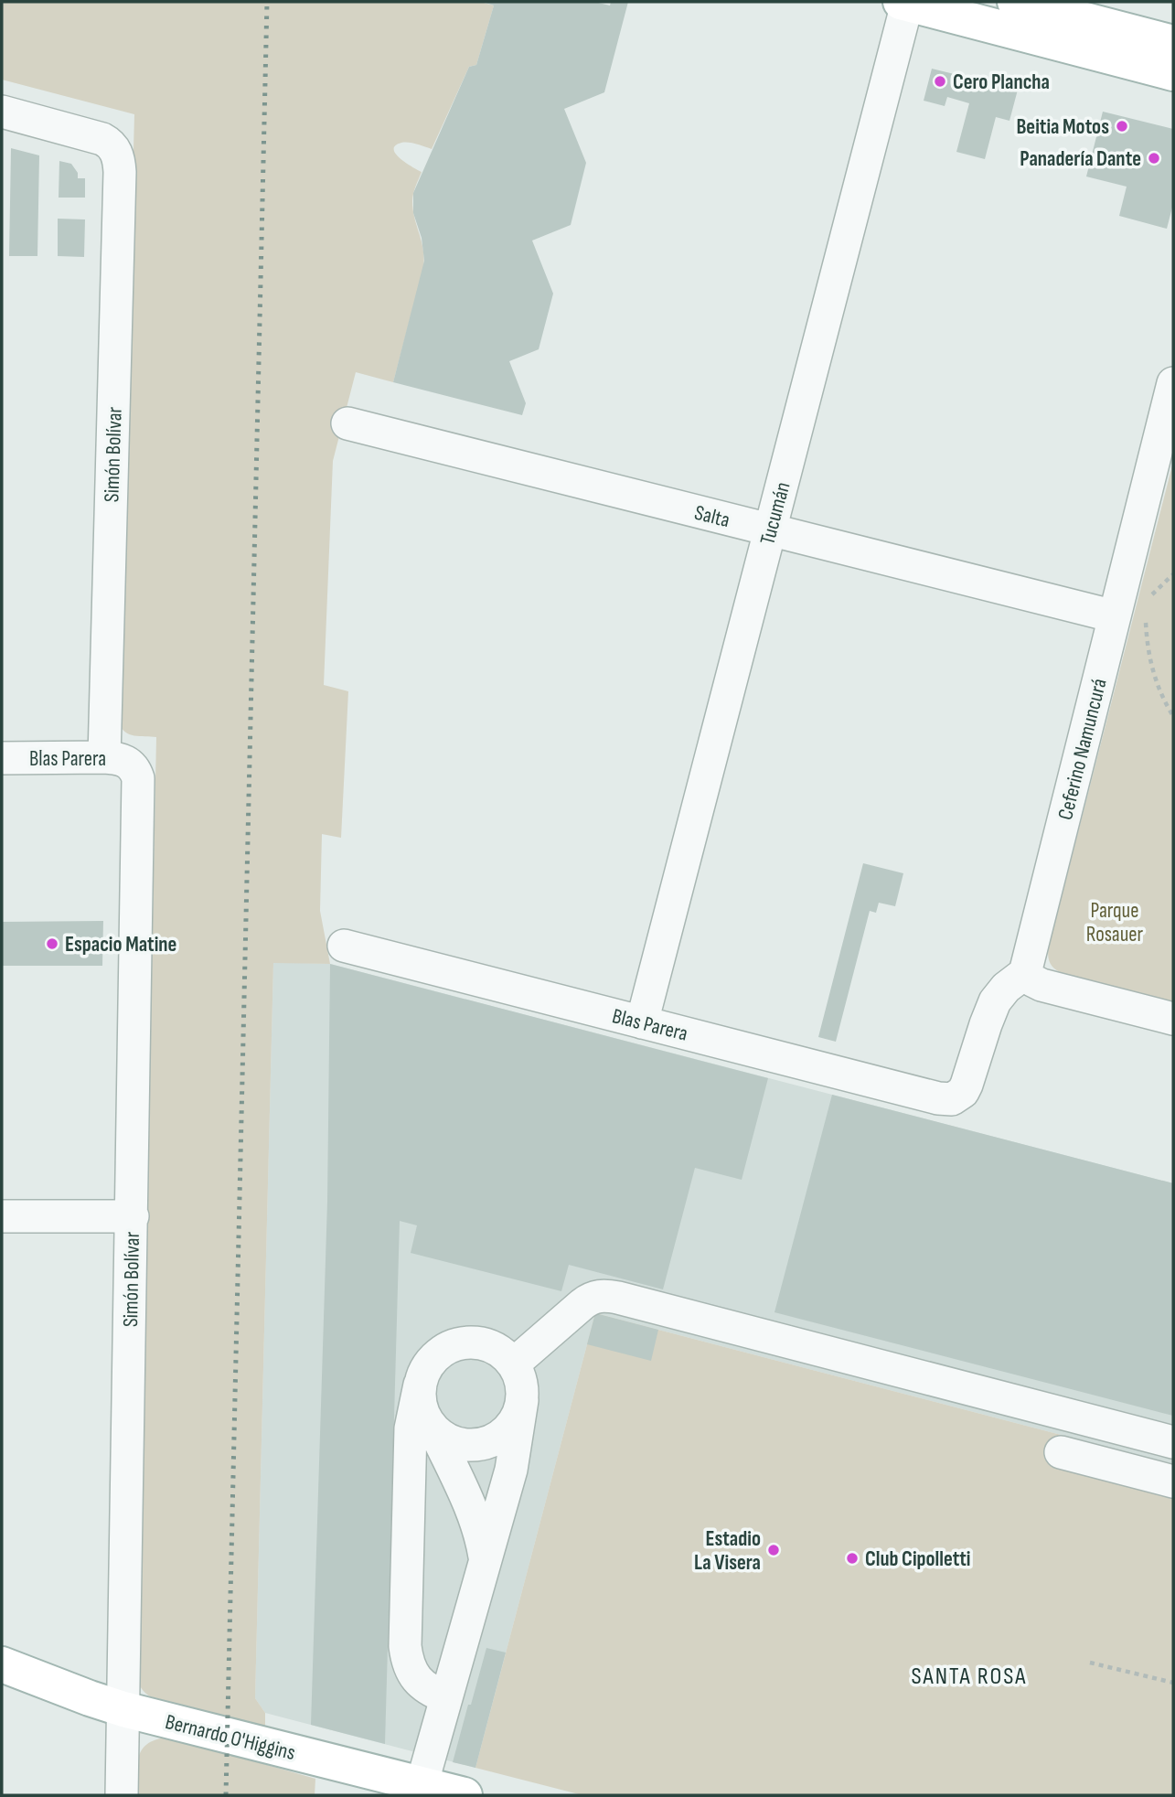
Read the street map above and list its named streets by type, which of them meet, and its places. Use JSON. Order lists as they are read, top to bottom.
{
  "streets": {
    "main road": ["Bernardo O'Higgins"],
    "street": [
      "Simón Bolívar",
      "Tucumán",
      "Salta",
      "Ceferino Namuncurá",
      "Blas Parera"
    ]
  },
  "crossings": [
    ["Simón Bolívar", "Blas Parera"],
    ["Simón Bolívar", "Bernardo O'Higgins"],
    ["Tucumán", "Salta"],
    ["Tucumán", "Blas Parera"],
    ["Salta", "Ceferino Namuncurá"],
    ["Ceferino Namuncurá", "Blas Parera"]
  ],
  "districts": ["SANTA ROSA"],
  "parks": ["Parque Rosauer"],
  "places": [
    "Cero Plancha",
    "Beitia Motos",
    "Panadería Dante",
    "Espacio Matine",
    "Estadio La Visera",
    "Club Cipolletti"
  ]
}
